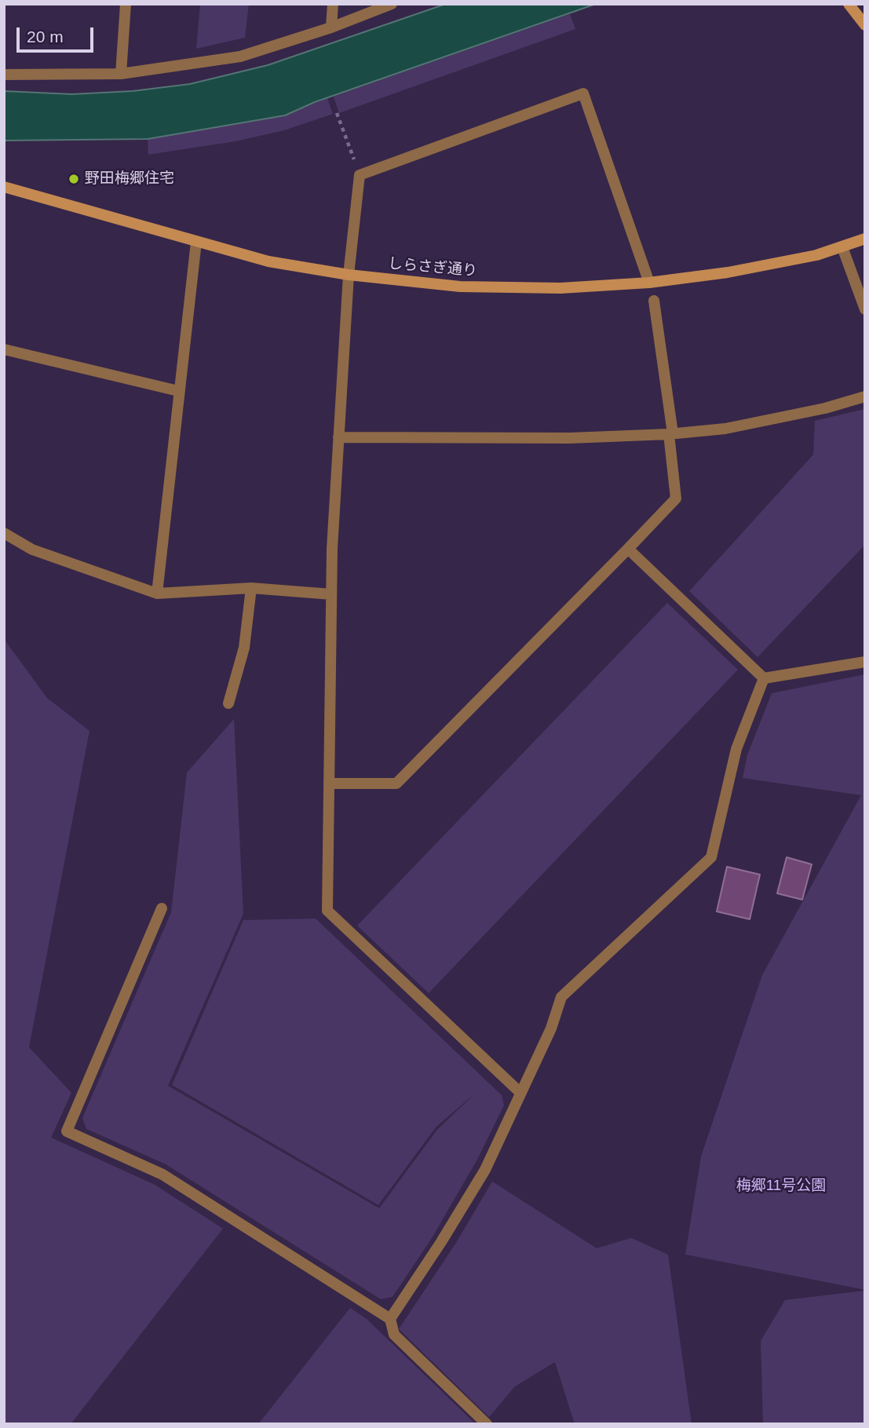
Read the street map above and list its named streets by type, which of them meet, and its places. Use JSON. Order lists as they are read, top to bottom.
{
  "streets": {
    "street": ["しらさぎ通り"]
  },
  "parks": ["梅郷11号公園"],
  "places": ["野田梅郷住宅"],
  "scale_bar": "20 m"
}
